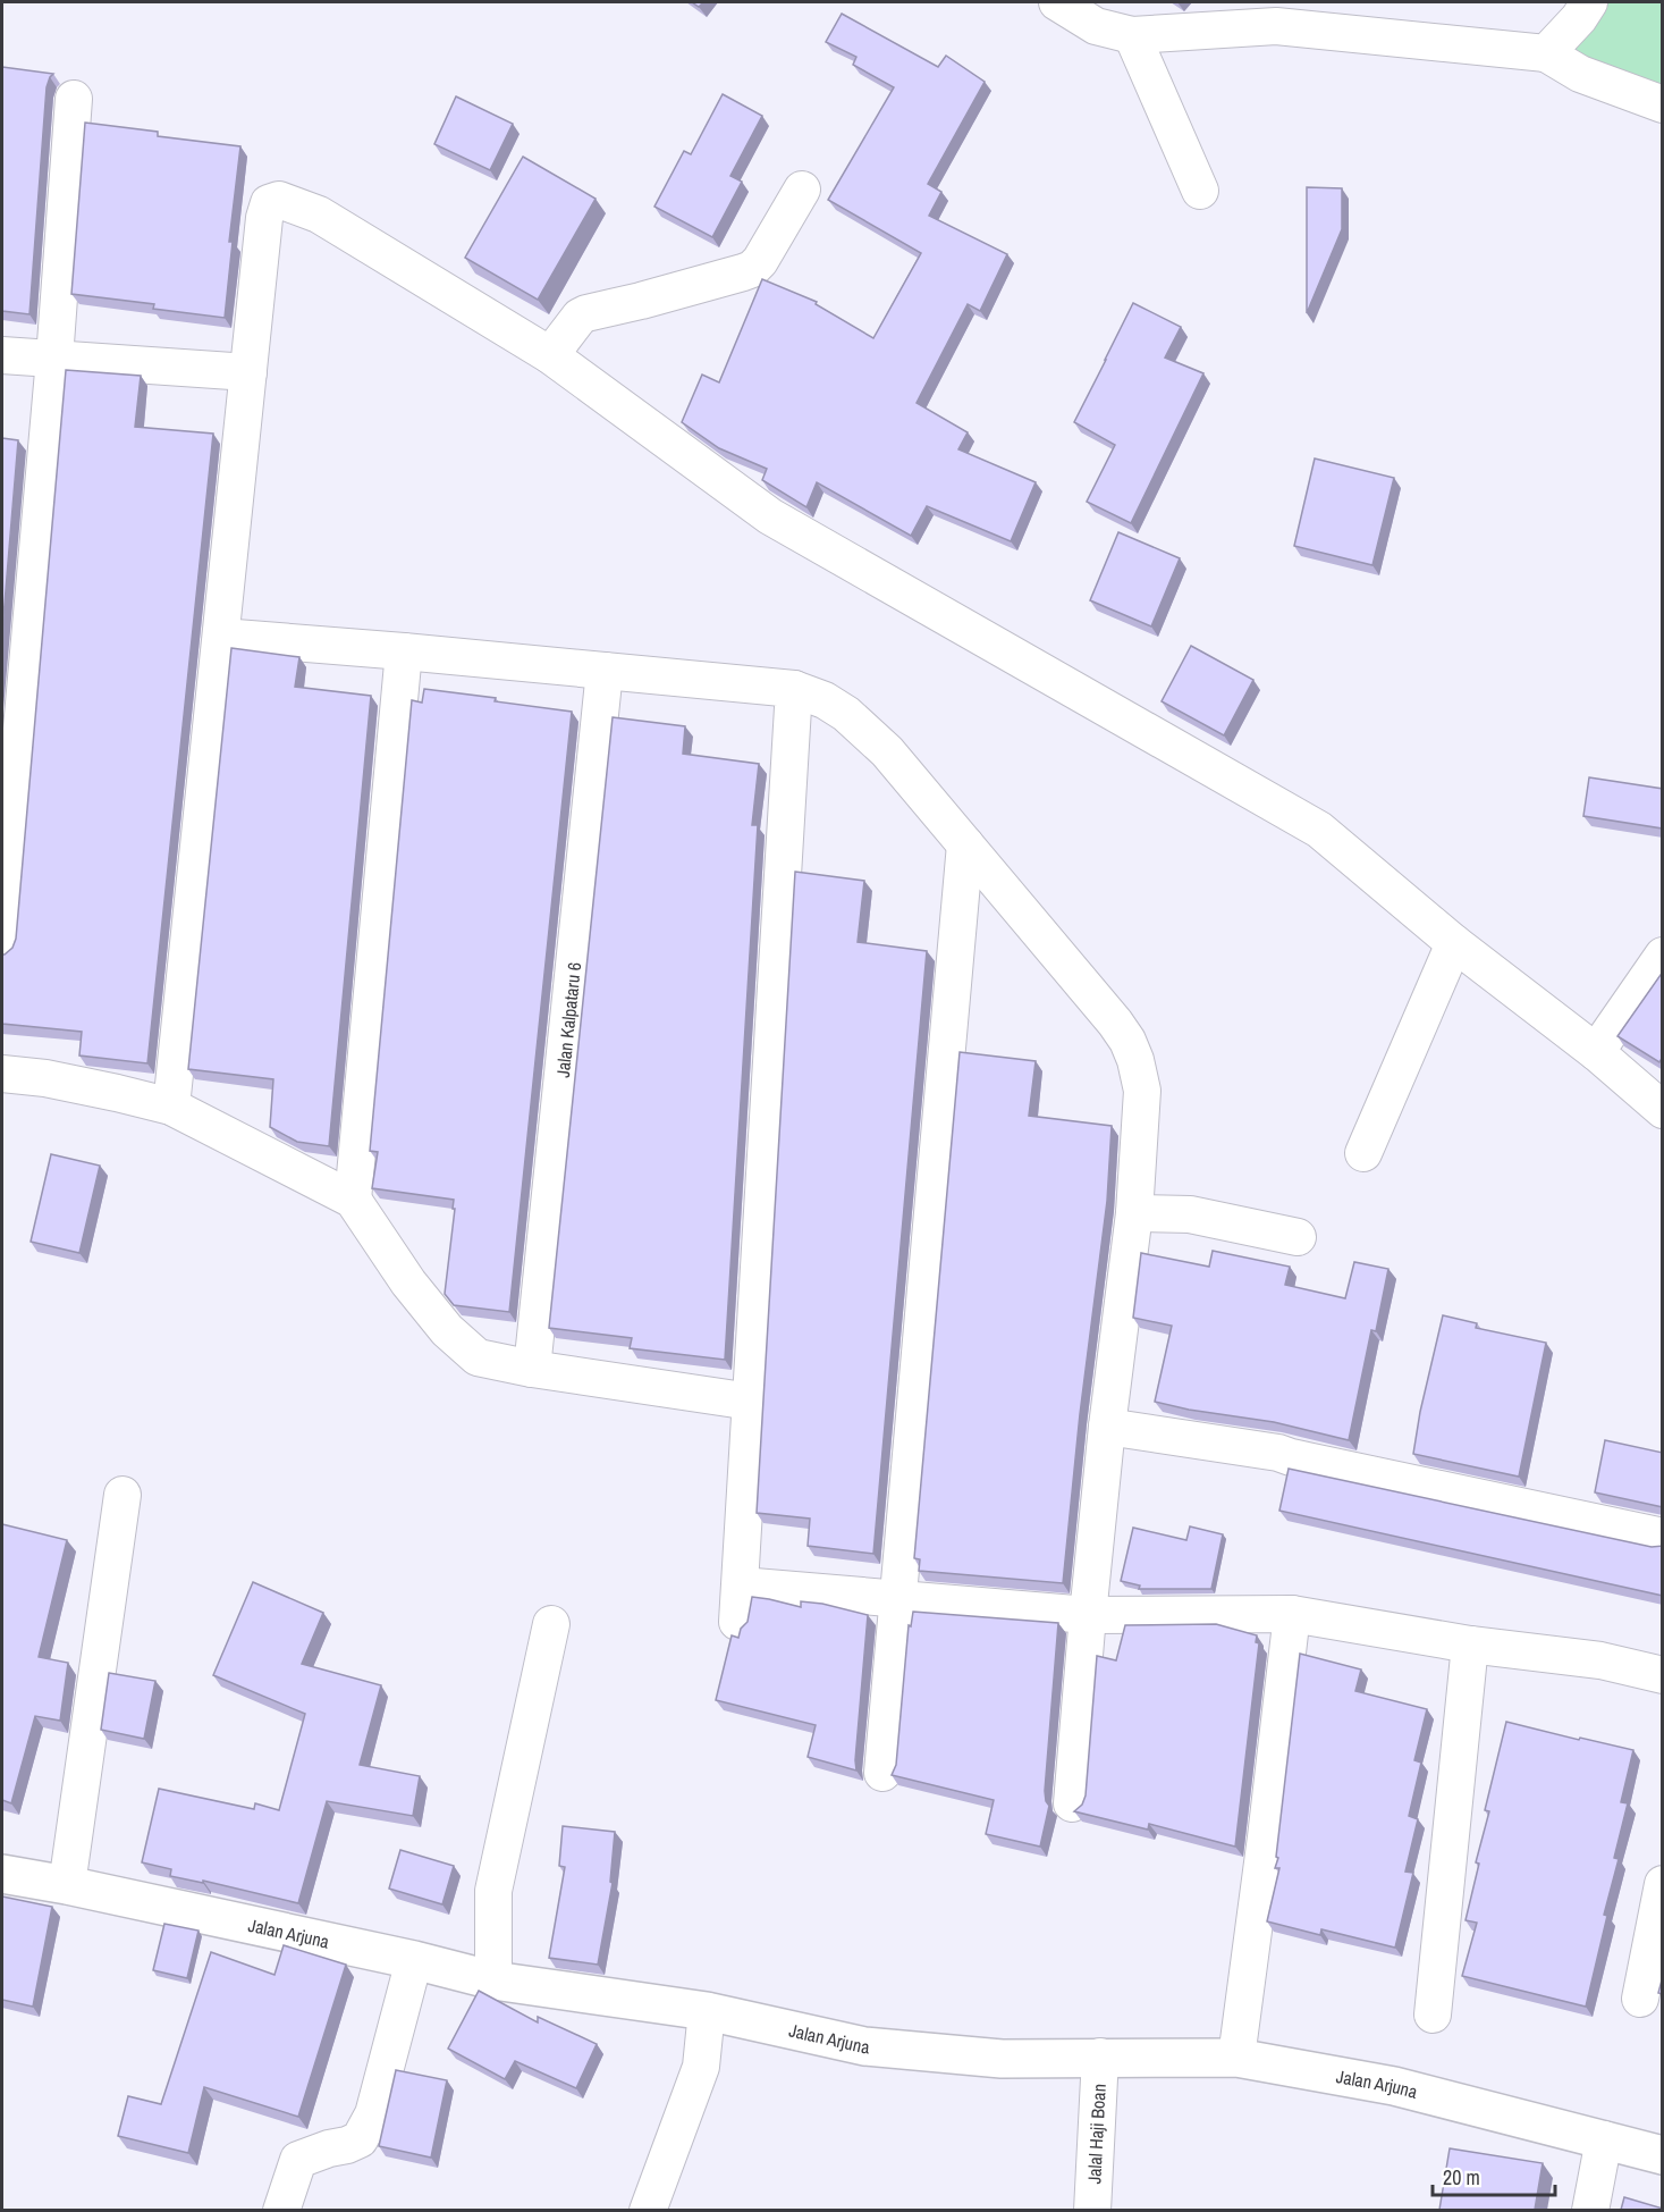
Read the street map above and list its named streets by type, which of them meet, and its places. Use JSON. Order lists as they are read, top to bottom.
{
  "streets": {
    "street": ["Jalan Kalpataru 6", "Jalan Arjuna", "Jalal Haji Boan"]
  },
  "crossings": [
    ["Jalan Arjuna", "Jalal Haji Boan"]
  ],
  "scale_bar": "20 m"
}
